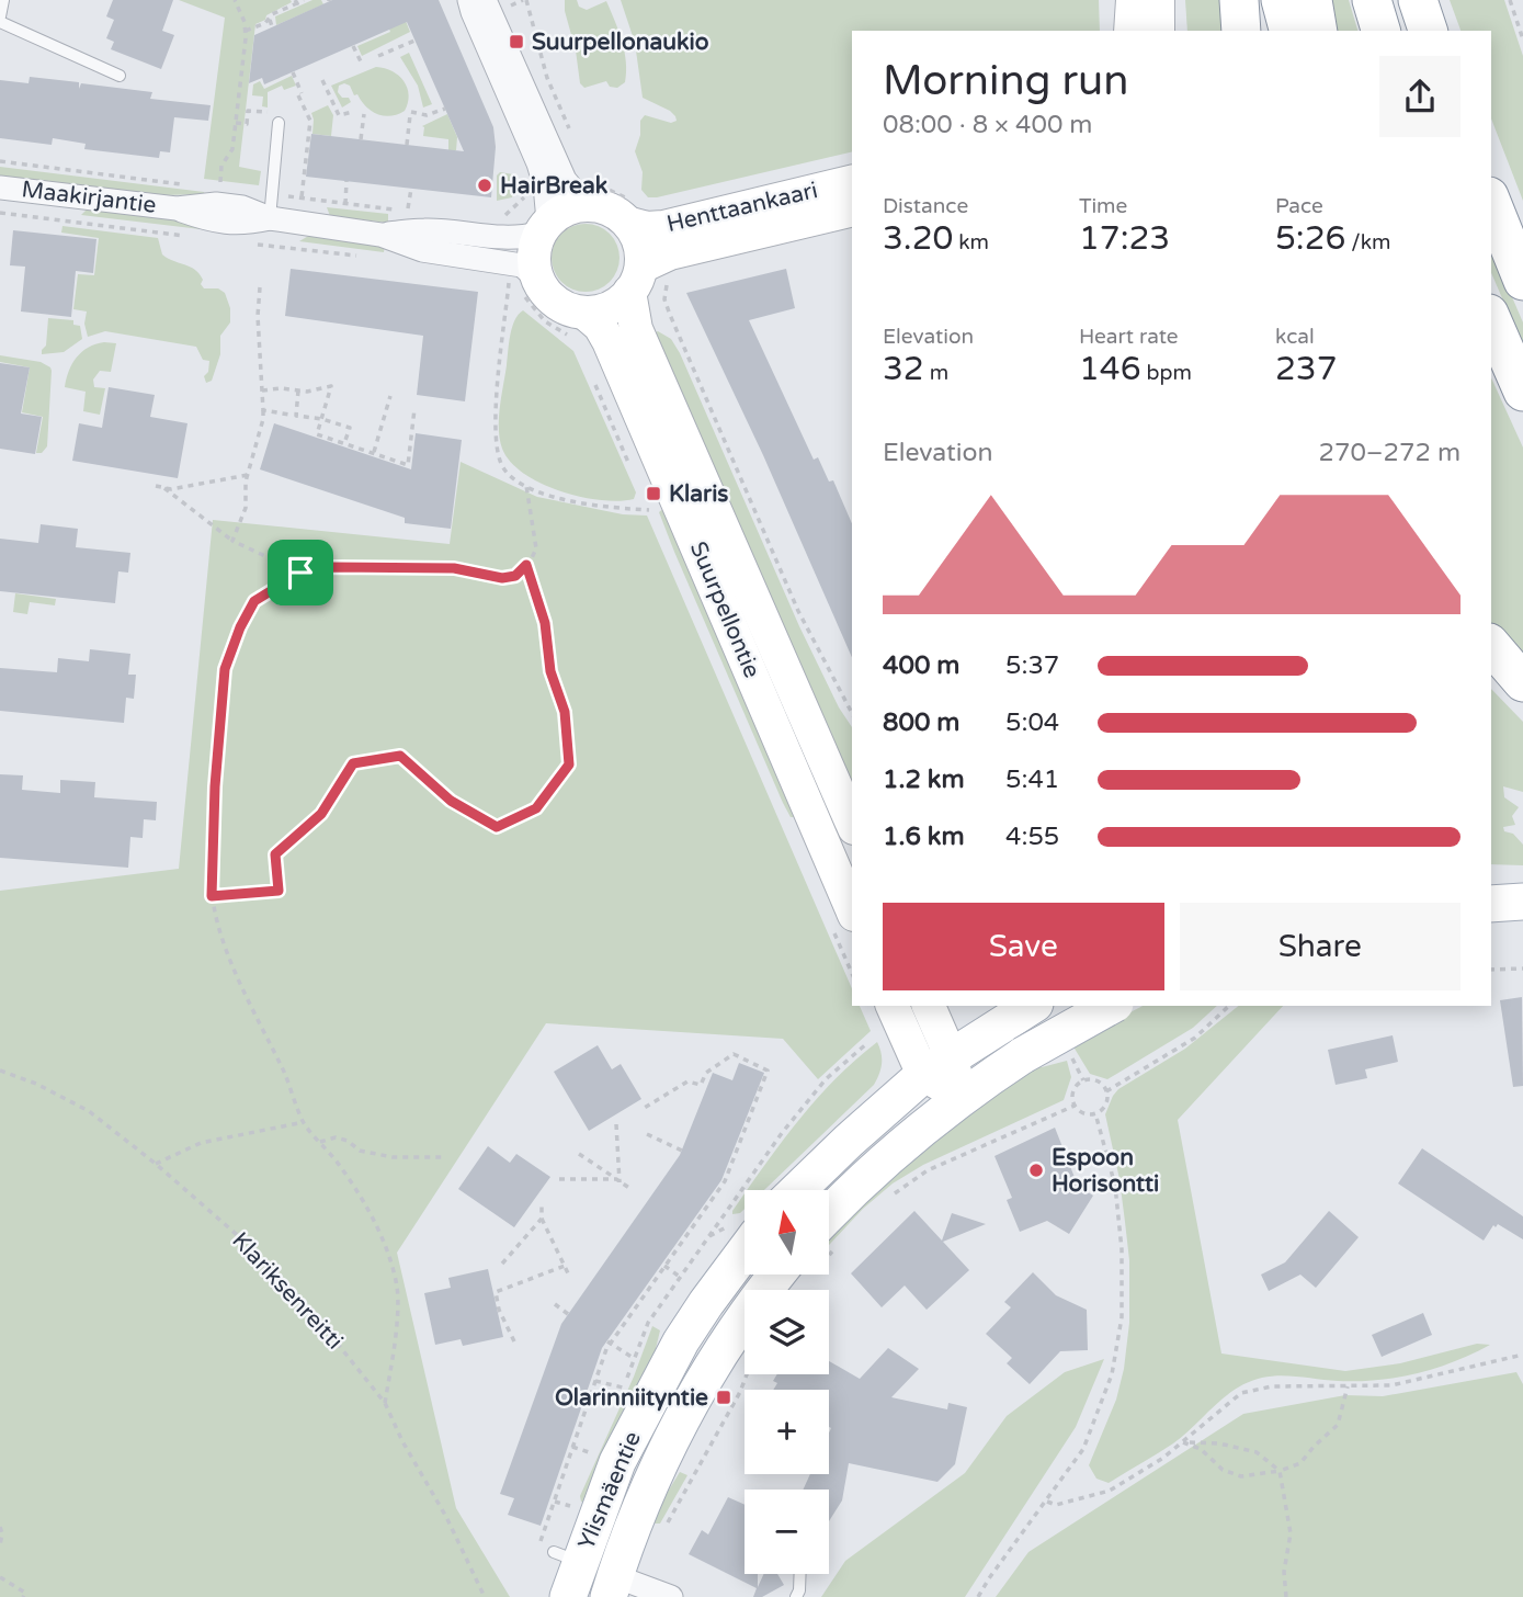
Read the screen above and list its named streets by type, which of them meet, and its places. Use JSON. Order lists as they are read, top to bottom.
{
  "streets": {
    "main road": ["Henttaankaari", "Suurpellontie", "Ylismäentie"],
    "street": ["Maakirjantie"],
    "path": ["Klariksenreitti"]
  },
  "crossings": [
    ["Maakirjantie", "Henttaankaari"],
    ["Maakirjantie", "Suurpellontie"],
    ["Henttaankaari", "Suurpellontie"]
  ],
  "places": {
    "transit": ["Suurpellonaukio", "Klaris", "Olarinniityntie"],
    "other": ["HairBreak", "Espoon Horisontti"]
  },
  "north": "top",
  "page": {
    "heading": ["Morning run", "08:00 · 8 × 400 m"],
    "stats": [
      ["Distance", "3.20 km"],
      ["Time", "17:23"],
      ["Pace", "5:26 /km"],
      ["Elevation", "32 m"],
      ["Heart rate", "146 bpm"],
      ["kcal", "237"]
    ],
    "chart": ["Elevation", "270–272 m"],
    "list": [
      {
        "name": "400 m",
        "note": "5:37"
      },
      {
        "name": "800 m",
        "note": "5:04"
      },
      {
        "name": "1.2 km",
        "note": "5:41"
      },
      {
        "name": "1.6 km",
        "note": "4:55"
      }
    ],
    "buttons": ["Save", "Share"],
    "map_buttons": ["+", "−"]
  }
}
